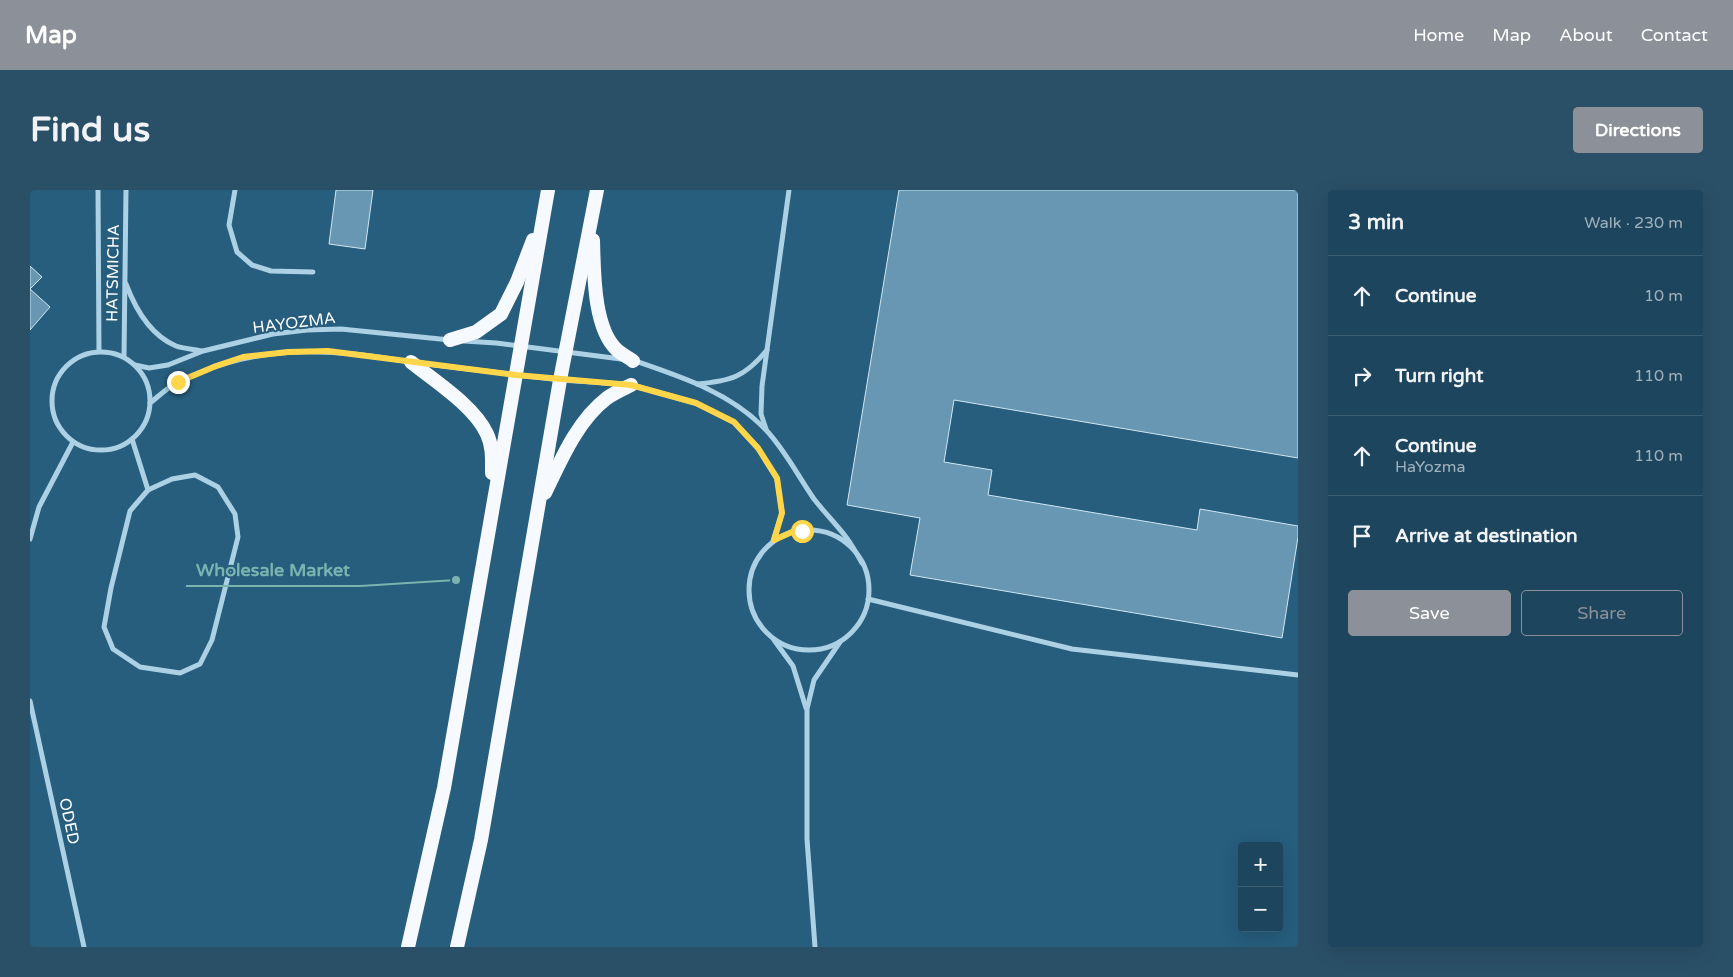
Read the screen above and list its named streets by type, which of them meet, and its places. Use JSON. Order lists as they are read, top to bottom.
{
  "streets": {
    "street": ["HATSMICHA", "HAYOZMA", "ODED"]
  },
  "crossings": [
    ["HATSMICHA", "HAYOZMA"]
  ],
  "places": ["Wholesale Market"],
  "page": {
    "header": "Map",
    "nav": [
      "Home",
      "Map",
      "About",
      "Contact"
    ],
    "buttons": [
      "Directions",
      ["Save", "Share"]
    ],
    "title": "Find us",
    "heading": ["3 min", "Walk · 230 m"],
    "list": [
      ["Continue", "10 m"],
      ["Turn right", "110 m"],
      ["Continue", "HaYozma", "110 m"],
      "Arrive at destination"
    ],
    "map_buttons": ["+", "−"]
  }
}
